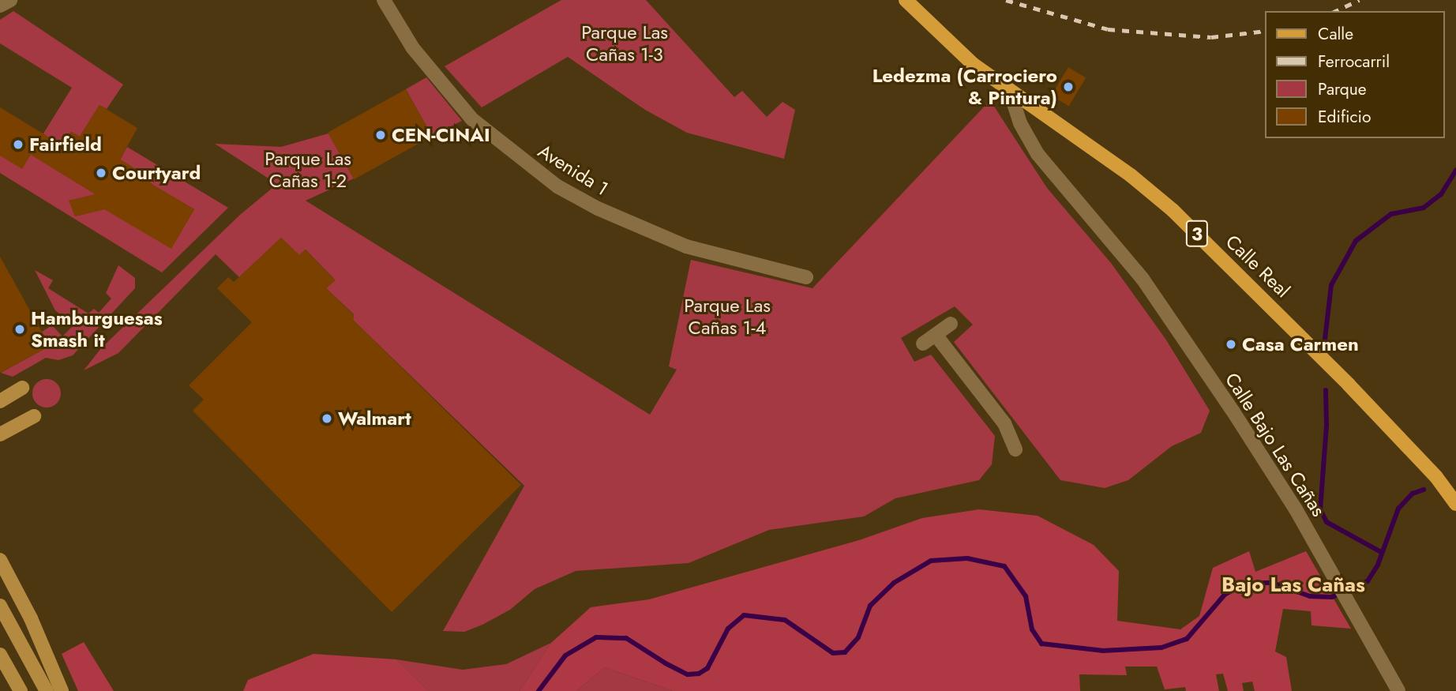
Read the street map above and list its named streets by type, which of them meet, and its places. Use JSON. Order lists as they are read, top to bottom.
{
  "streets": {
    "main road": ["3", "Calle Real"],
    "street": ["Avenida 1", "Calle Bajo Las Cañas"]
  },
  "crossings": [
    ["Calle Real", "Calle Bajo Las Cañas"]
  ],
  "districts": ["Bajo Las Cañas"],
  "parks": ["Parque Las Cañas 1-3", "Parque Las Cañas 1-2", "Parque Las Cañas 1-4"],
  "places": [
    "Ledezma (Carrociero & Pintura)",
    "CEN-CINAI",
    "Fairfield",
    "Courtyard",
    "Hamburguesas Smash it",
    "Casa Carmen",
    "Walmart"
  ],
  "legend": [
    "Calle",
    "Ferrocarril",
    "Parque",
    "Edificio"
  ]
}
